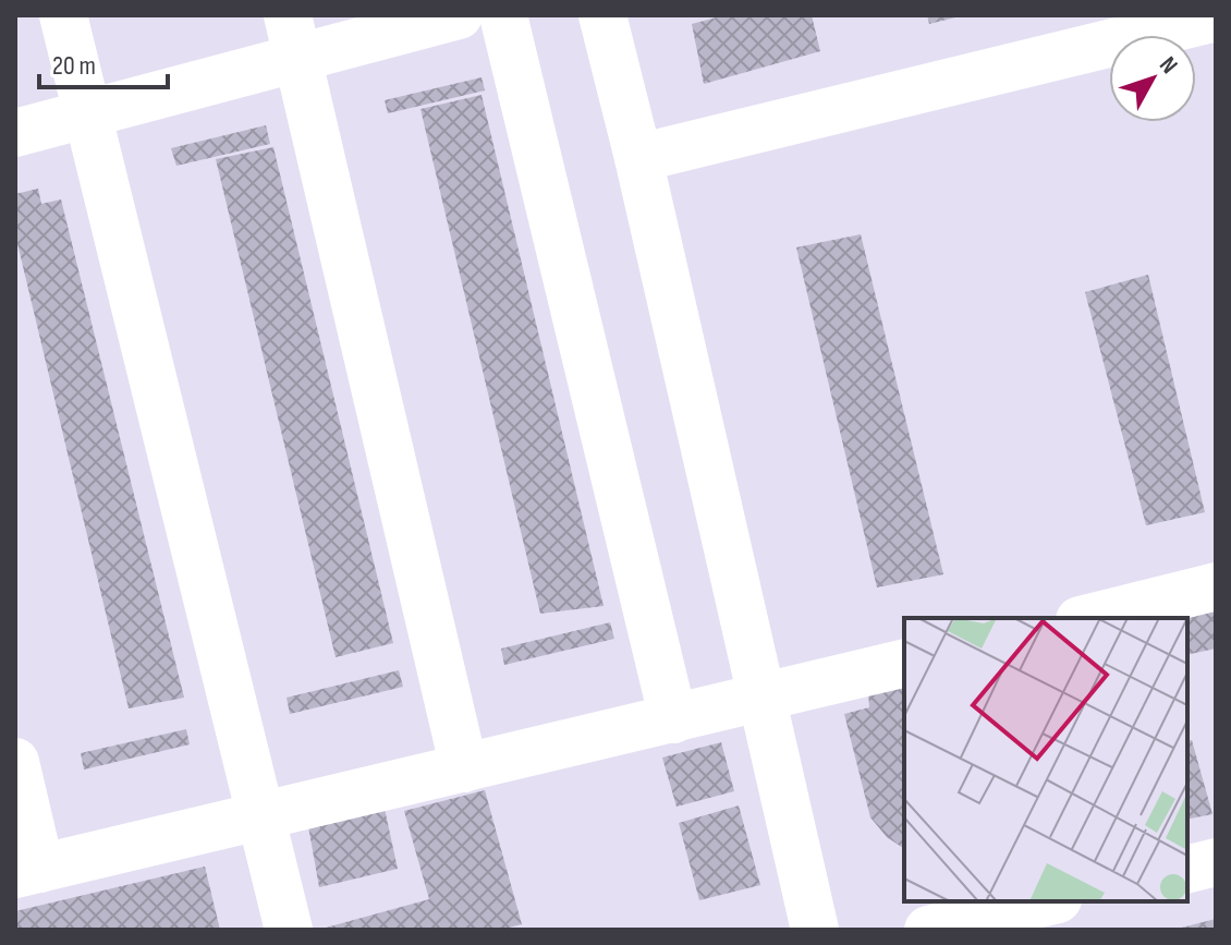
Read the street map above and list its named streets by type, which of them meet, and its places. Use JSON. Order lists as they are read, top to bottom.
{
  "scale_bar": "20 m",
  "north": "top right"
}
